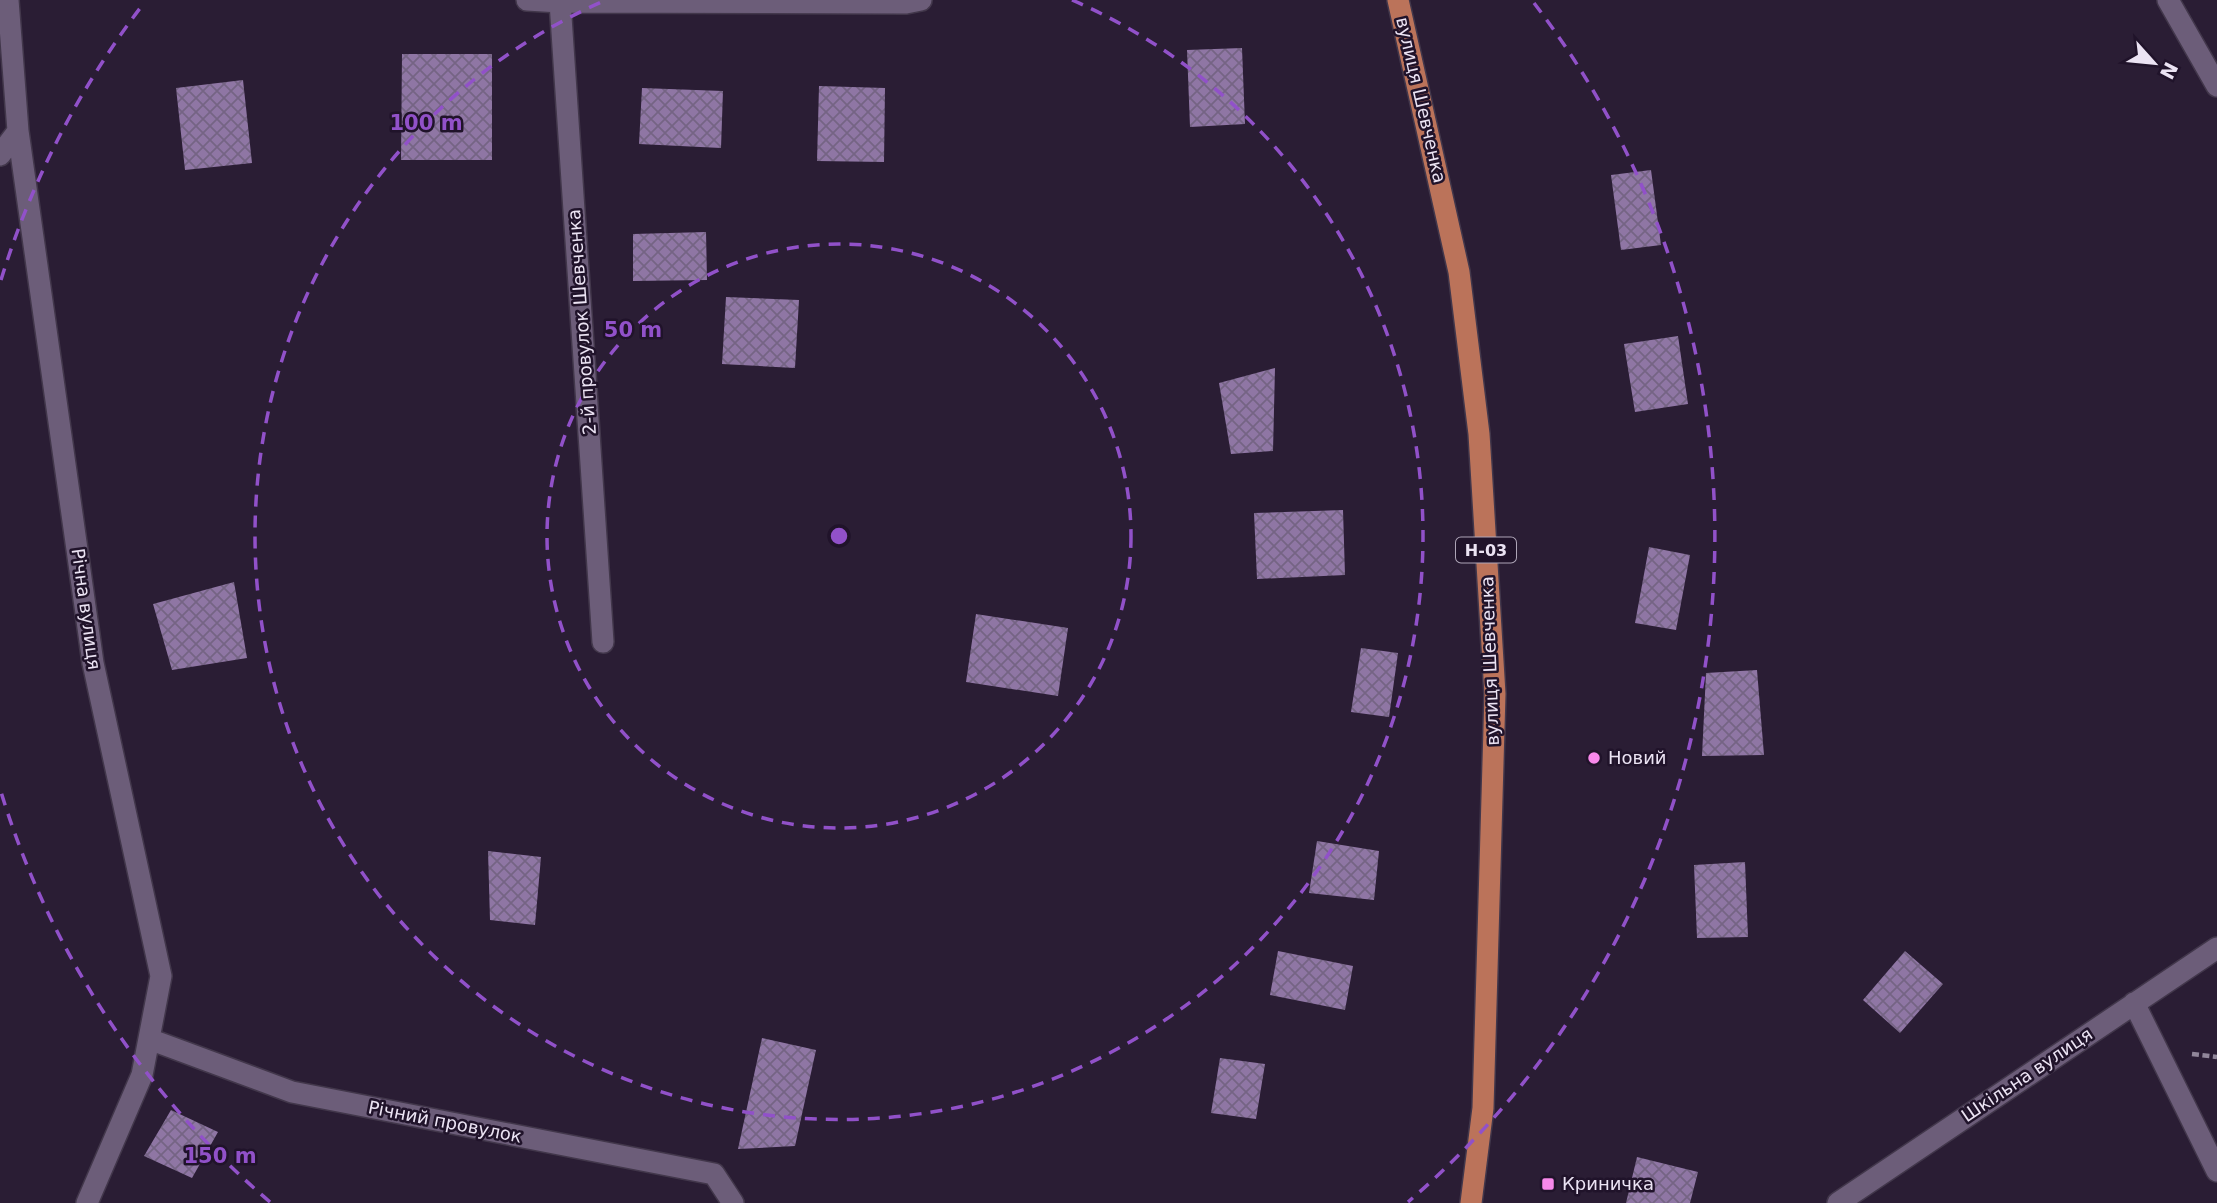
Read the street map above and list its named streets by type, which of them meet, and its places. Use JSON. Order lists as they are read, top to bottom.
{
  "streets": {
    "main road": ["вулиця Шевченка", "Н-03"],
    "street": [
      "2-й провулок Шевченка",
      "Річна вулиця",
      "Шкільна вулиця",
      "Річний провулок"
    ]
  },
  "crossings": [
    ["Річна вулиця", "Річний провулок"]
  ],
  "places": {
    "other": ["Новий"],
    "transit": ["Криничка"]
  },
  "north": "bottom right",
  "rings": ["100 m", "50 m", "150 m"]
}
